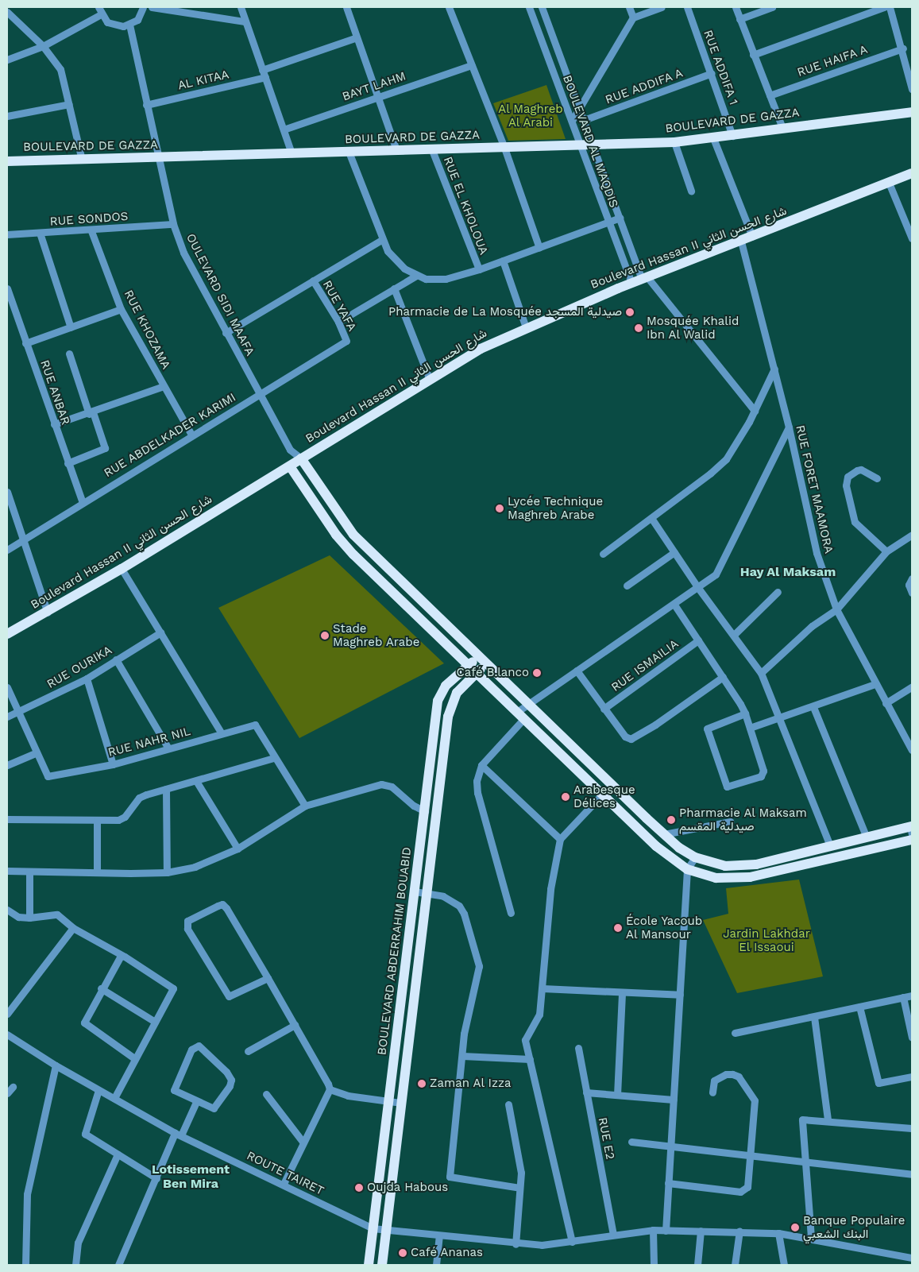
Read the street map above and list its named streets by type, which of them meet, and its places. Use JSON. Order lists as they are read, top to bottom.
{
  "streets": {
    "main road": ["BOULEVARD DE GAZZA", "Boulevard Hassan II شارع الحسن الثاني", "BOULEVARD ABDERRAHIM BOUABID"],
    "street": [
      "RUE HAIFA A",
      "RUE ADDIFA 1",
      "AL KITAA",
      "BAYT LAHM",
      "RUE ADDIFA A",
      "BOULEVARD AL MAQDIS",
      "RUE EL KHOLOUA",
      "RUE SONDOS",
      "OULEVARD SIDI MAAFA",
      "RUE YAFA",
      "RUE KHOZAMA",
      "RUE ANBAR",
      "RUE ABDELKADER KARIMI",
      "RUE FORET MAAMORA",
      "RUE ISMAILIA",
      "RUE OURIKA",
      "RUE NAHR NIL",
      "RUE E2",
      "ROUTE TAIRET"
    ]
  },
  "crossings": [
    ["RUE ADDIFA 1", "RUE ADDIFA A"],
    ["RUE ADDIFA 1", "BOULEVARD DE GAZZA"],
    ["AL KITAA", "OULEVARD SIDI MAAFA"],
    ["RUE ADDIFA A", "BOULEVARD AL MAQDIS"],
    ["BOULEVARD DE GAZZA", "BOULEVARD AL MAQDIS"],
    ["BOULEVARD DE GAZZA", "RUE EL KHOLOUA"],
    ["BOULEVARD DE GAZZA", "OULEVARD SIDI MAAFA"],
    ["BOULEVARD AL MAQDIS", "Boulevard Hassan II شارع الحسن الثاني"],
    ["RUE SONDOS", "OULEVARD SIDI MAAFA"],
    ["RUE SONDOS", "RUE KHOZAMA"],
    ["Boulevard Hassan II شارع الحسن الثاني", "RUE FORET MAAMORA"],
    ["OULEVARD SIDI MAAFA", "RUE ABDELKADER KARIMI"],
    ["RUE YAFA", "RUE ABDELKADER KARIMI"],
    ["RUE KHOZAMA", "RUE ABDELKADER KARIMI"],
    ["RUE ANBAR", "RUE ABDELKADER KARIMI"],
    ["BOULEVARD ABDERRAHIM BOUABID", "ROUTE TAIRET"],
    ["RUE E2", "ROUTE TAIRET"]
  ],
  "districts": ["Hay Al Maksam", "Lotissement Ben Mira"],
  "parks": ["Al Maghreb Al Arabi", "Jardin Lakhdar El Issaoui"],
  "places": [
    "Pharmacie de La Mosquée صيدلية المسجد",
    "Mosquée Khalid Ibn Al Walid",
    "Lycée Technique Maghreb Arabe",
    "Stade Maghreb Arabe",
    "Café B.lanco",
    "Arabesque Délices",
    "Pharmacie Al Maksam صيدلية المقسم",
    "École Yacoub Al Mansour",
    "Zaman Al Izza",
    "Oujda Habous",
    "Banque Populaire البنك الشعبي",
    "Café Ananas"
  ]
}
